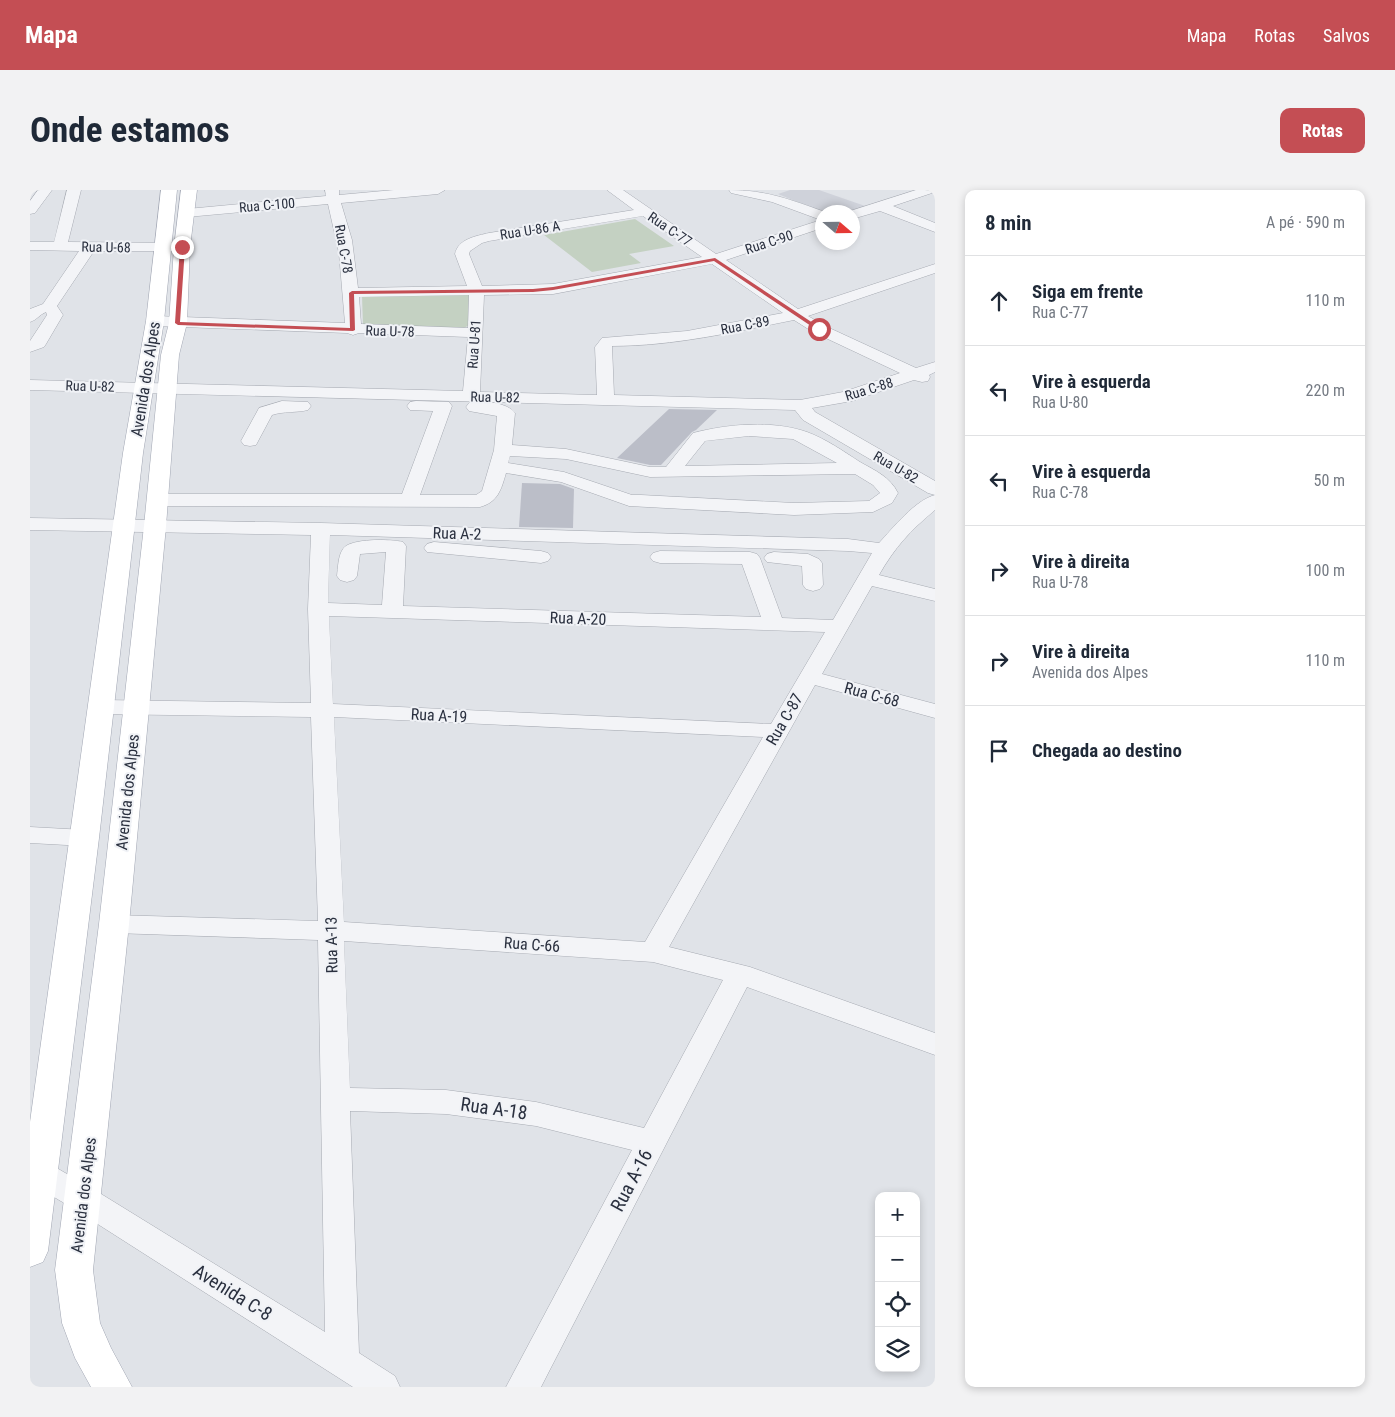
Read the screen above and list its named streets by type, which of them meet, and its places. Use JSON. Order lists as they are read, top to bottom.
{
  "streets": {
    "main road": ["Avenida dos Alpes"],
    "street": [
      "Rua C-100",
      "Rua C-77",
      "Rua U-86 A",
      "Rua C-90",
      "Rua U-68",
      "Rua C-78",
      "Rua C-89",
      "Rua U-78",
      "Rua U-81",
      "Rua U-82",
      "Rua C-88",
      "Rua A-2",
      "Rua A-20",
      "Rua C-68",
      "Rua A-19",
      "Rua C-87",
      "Rua C-66",
      "Rua A-13",
      "Rua A-18",
      "Rua A-16",
      "Avenida C-8"
    ]
  },
  "crossings": [
    ["Rua C-100", "Rua C-78"],
    ["Rua C-100", "Avenida dos Alpes"],
    ["Rua C-77", "Rua U-86 A"],
    ["Rua C-77", "Rua C-90"],
    ["Rua C-77", "Rua C-89"],
    ["Rua C-77", "Rua C-88"],
    ["Rua U-86 A", "Rua C-90"],
    ["Rua U-86 A", "Rua U-81"],
    ["Rua C-90", "Rua C-78"],
    ["Rua C-90", "Rua U-81"],
    ["Rua U-68", "Avenida dos Alpes"],
    ["Rua C-78", "Rua U-78"],
    ["Rua C-89", "Rua U-82"],
    ["Rua U-78", "Rua U-81"],
    ["Rua U-78", "Avenida dos Alpes"],
    ["Rua U-81", "Rua U-82"],
    ["Avenida dos Alpes", "Rua U-82"],
    ["Avenida dos Alpes", "Rua A-2"],
    ["Avenida dos Alpes", "Rua A-19"],
    ["Avenida dos Alpes", "Rua C-66"],
    ["Avenida dos Alpes", "Avenida C-8"],
    ["Rua U-82", "Rua C-88"],
    ["Rua U-82", "Rua C-87"],
    ["Rua A-2", "Rua C-87"],
    ["Rua A-2", "Rua A-13"],
    ["Rua A-20", "Rua C-87"],
    ["Rua A-20", "Rua A-13"],
    ["Rua C-68", "Rua C-87"],
    ["Rua A-19", "Rua C-87"],
    ["Rua A-19", "Rua A-13"],
    ["Rua C-87", "Rua C-66"],
    ["Rua C-66", "Rua A-13"],
    ["Rua C-66", "Rua A-16"],
    ["Rua A-13", "Rua A-18"],
    ["Rua A-13", "Avenida C-8"],
    ["Rua A-18", "Rua A-16"]
  ],
  "north": "right",
  "page": {
    "header": "Mapa",
    "nav": ["Mapa", "Rotas", "Salvos"],
    "buttons": "Rotas",
    "title": "Onde estamos",
    "heading": ["8 min", "A pé · 590 m"],
    "list": [
      ["Siga em frente", "Rua C-77", "110 m"],
      ["Vire à esquerda", "Rua U-80", "220 m"],
      ["Vire à esquerda", "Rua C-78", "50 m"],
      ["Vire à direita", "Rua U-78", "100 m"],
      ["Vire à direita", "Avenida dos Alpes", "110 m"],
      "Chegada ao destino"
    ],
    "map_buttons": ["+", "−"]
  }
}
